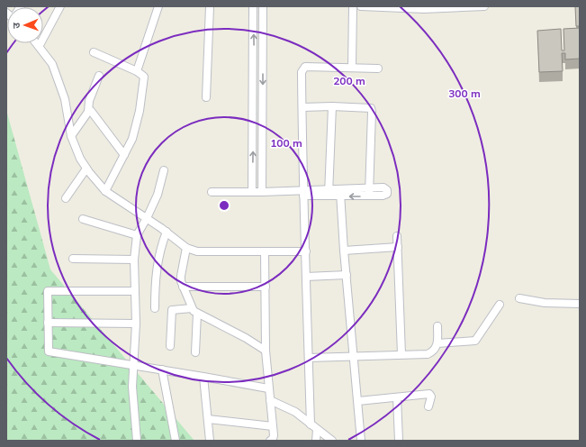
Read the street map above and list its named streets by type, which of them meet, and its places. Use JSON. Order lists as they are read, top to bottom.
{
  "north": "left",
  "rings": ["200 m", "300 m", "100 m"]
}
